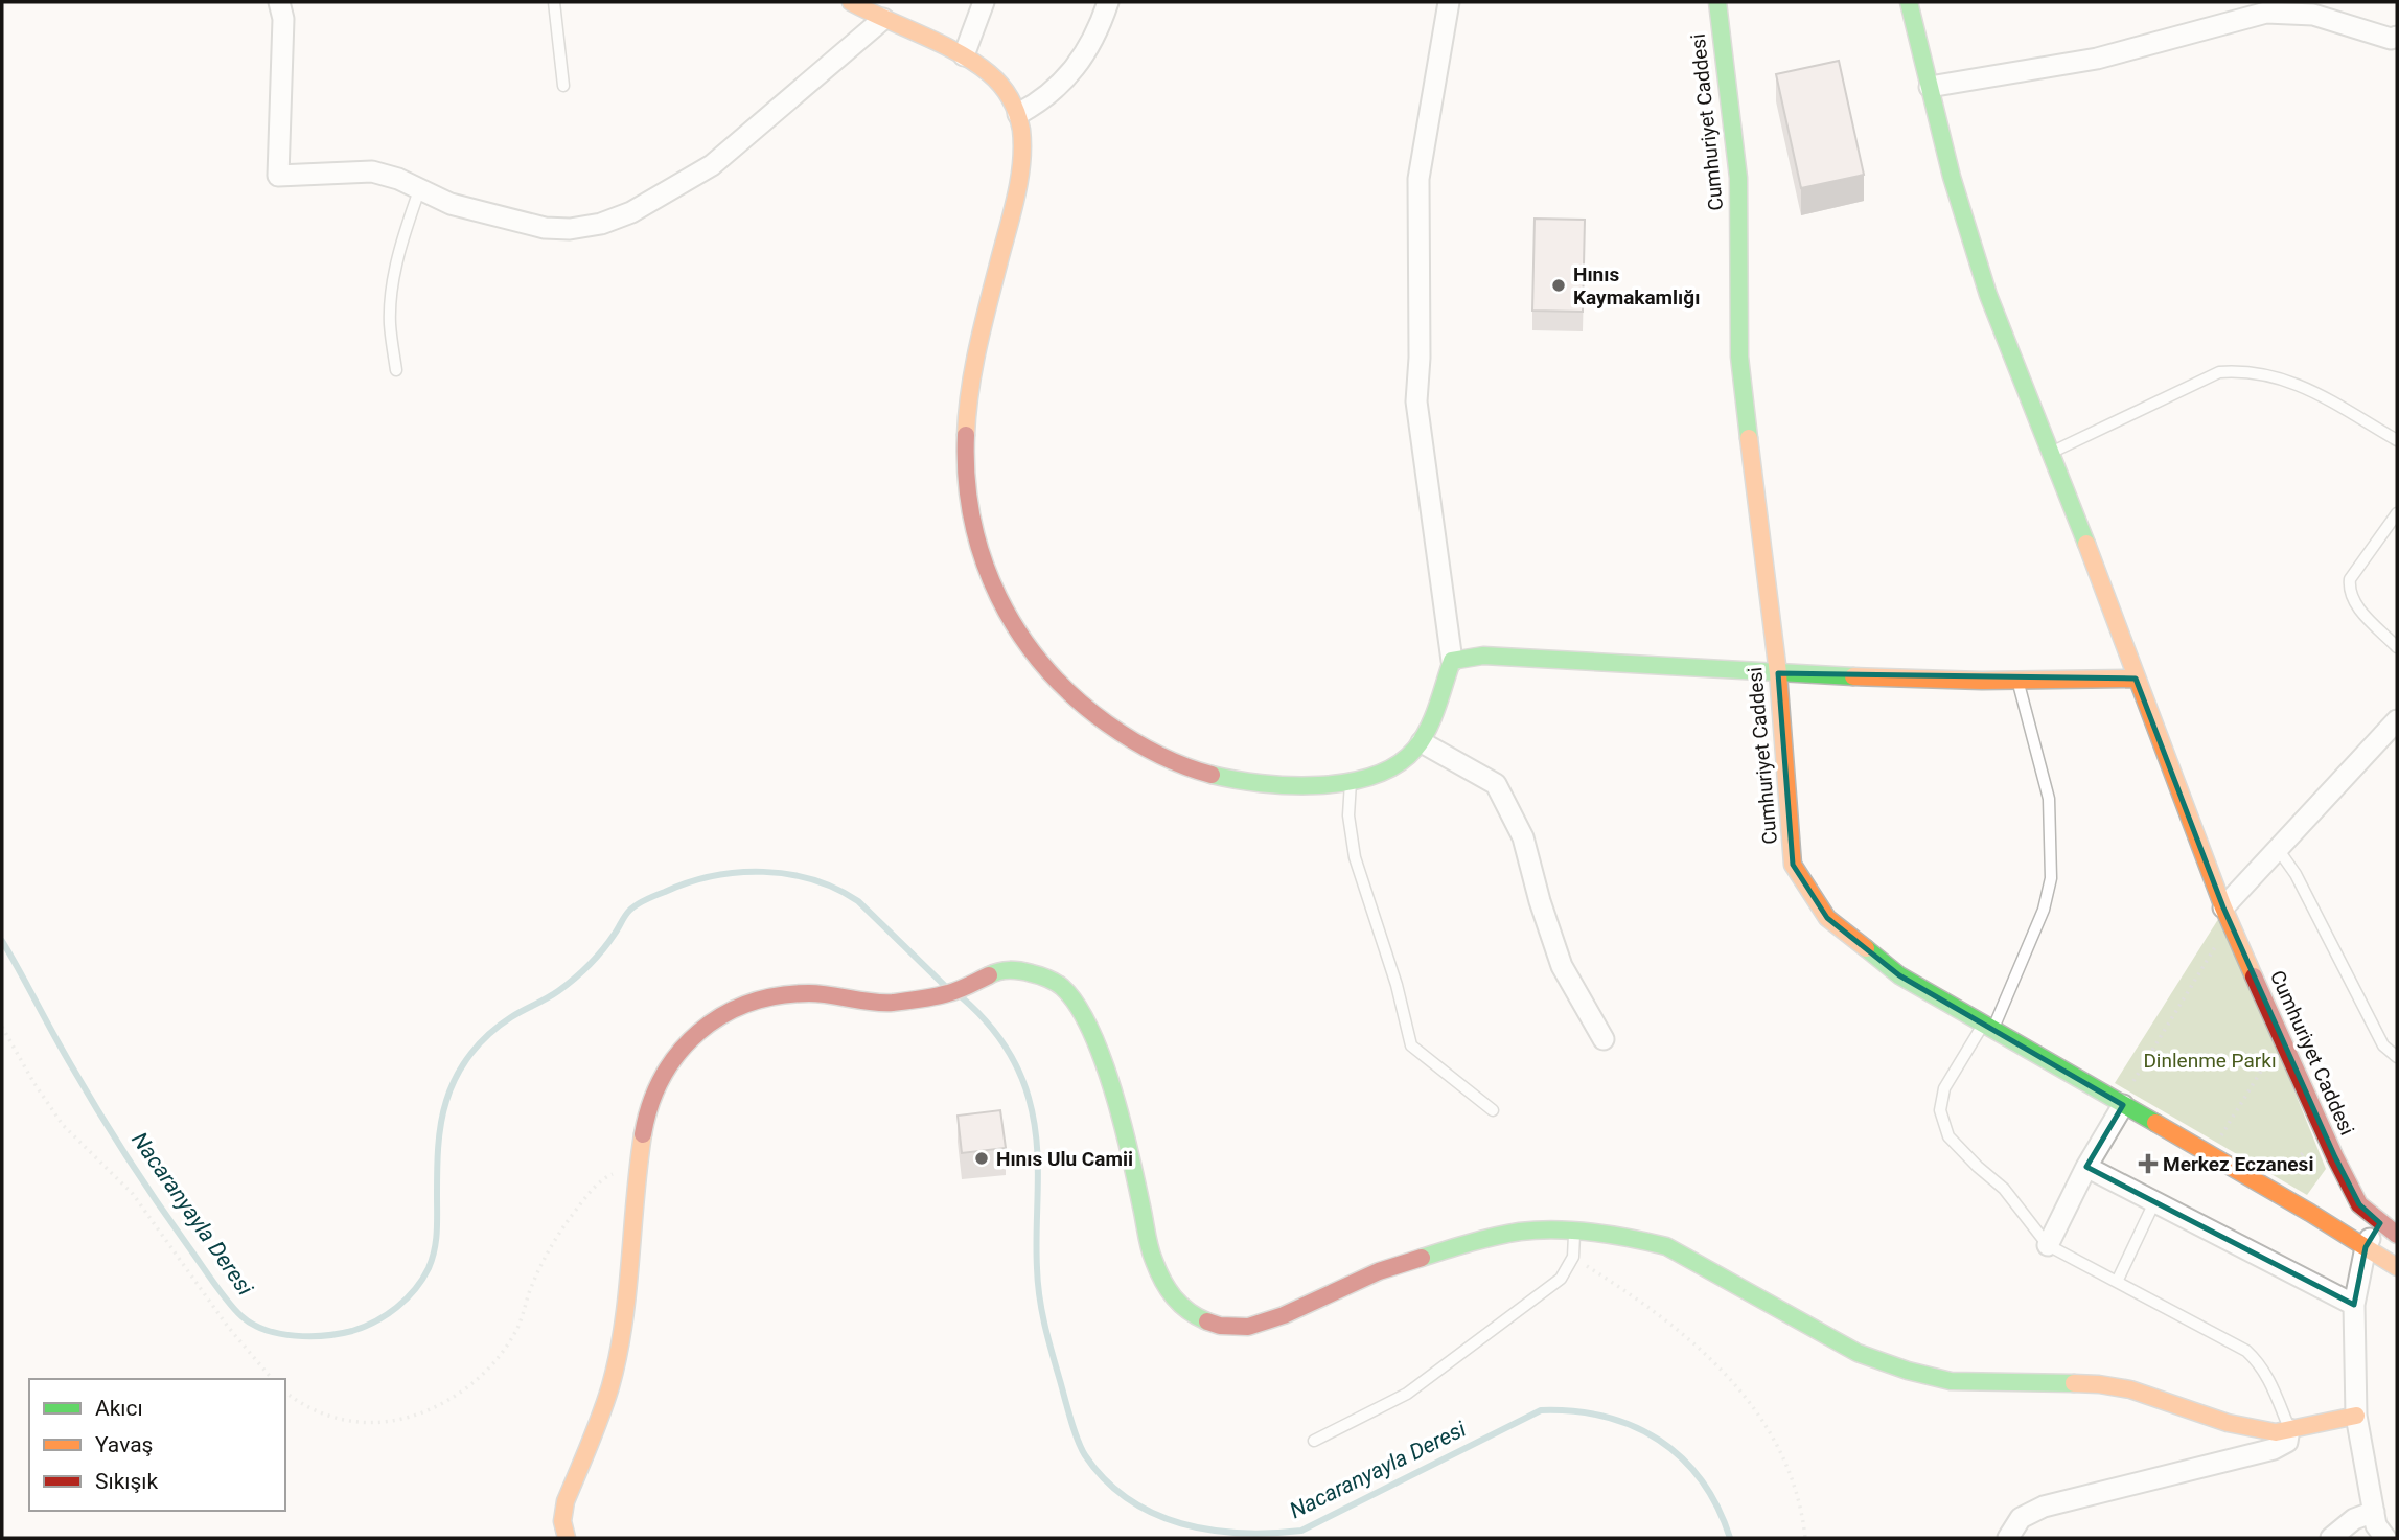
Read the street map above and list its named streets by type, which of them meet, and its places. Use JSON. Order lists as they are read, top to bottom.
{
  "streets": {
    "street": ["Cumhuriyet Caddesi"]
  },
  "water": ["Nacaranyayla Deresi"],
  "parks": ["Dinlenme Parkı"],
  "places": {
    "other": ["Hınıs Kaymakamlığı", "Hınıs Ulu Camii"],
    "health": ["Merkez Eczanesi"]
  },
  "legend": ["Akıcı", "Yavaş", "Sıkışık"]
}
